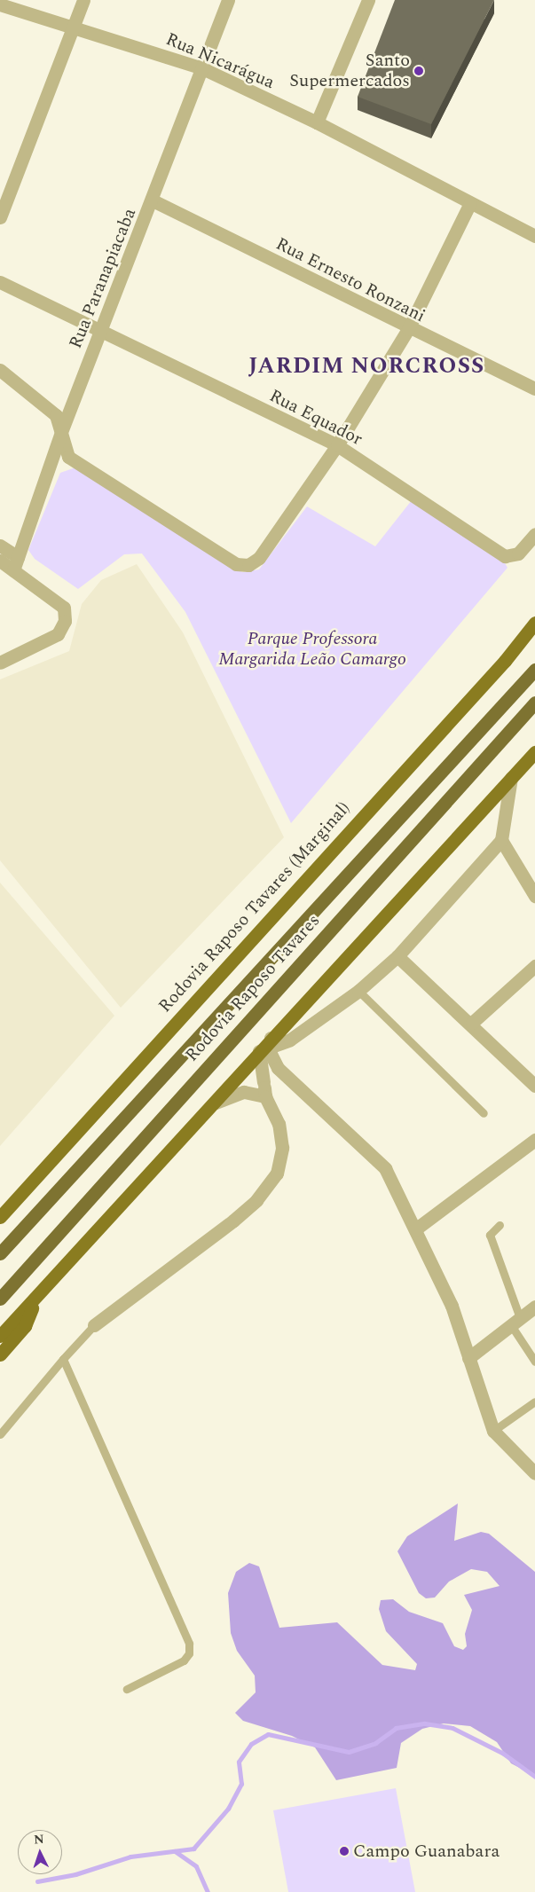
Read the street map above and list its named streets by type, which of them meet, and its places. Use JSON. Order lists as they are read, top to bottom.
{
  "streets": {
    "highway": ["Rodovia Raposo Tavares (Marginal)", "Rodovia Raposo Tavares"],
    "street": [
      "Rua Nicarágua",
      "Rua Paranapiacaba",
      "Rua Ernesto Ronzani",
      "Rua Equador"
    ]
  },
  "crossings": [
    ["Rua Nicarágua", "Rua Paranapiacaba"],
    ["Rua Paranapiacaba", "Rua Ernesto Ronzani"],
    ["Rua Paranapiacaba", "Rua Equador"]
  ],
  "districts": ["JARDIM NORCROSS"],
  "parks": ["Parque Professora Margarida Leão Camargo"],
  "places": ["Santo Supermercados", "Campo Guanabara"],
  "north": "top"
}
